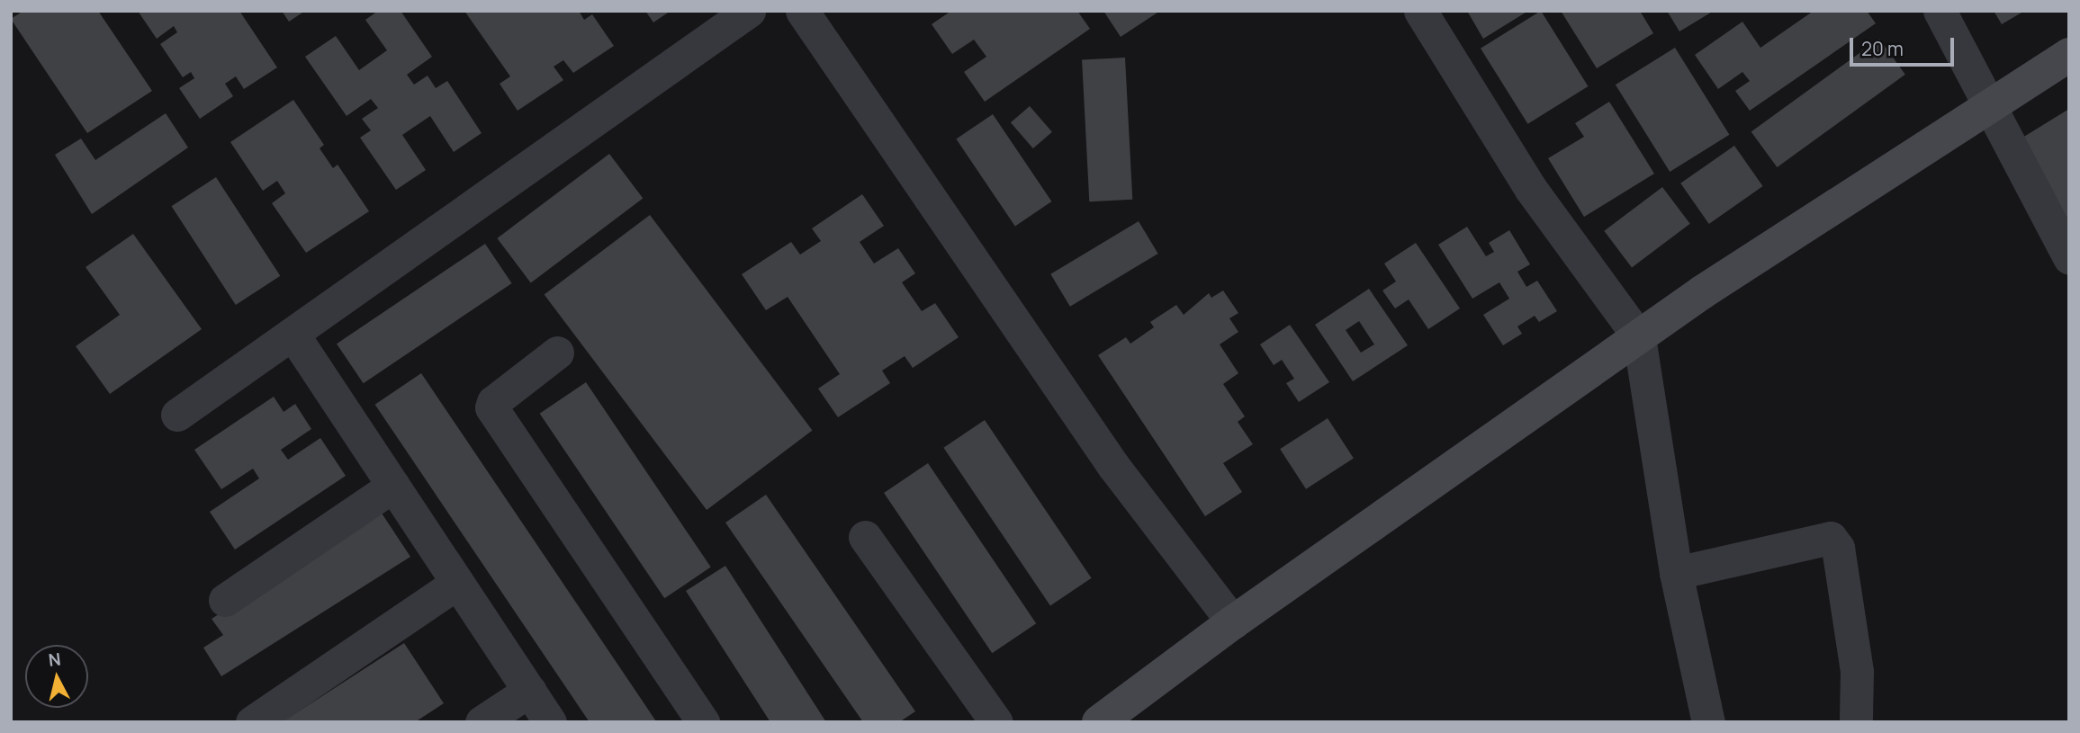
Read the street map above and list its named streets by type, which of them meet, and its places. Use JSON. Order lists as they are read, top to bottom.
{
  "scale_bar": "20 m",
  "north": "top"
}
